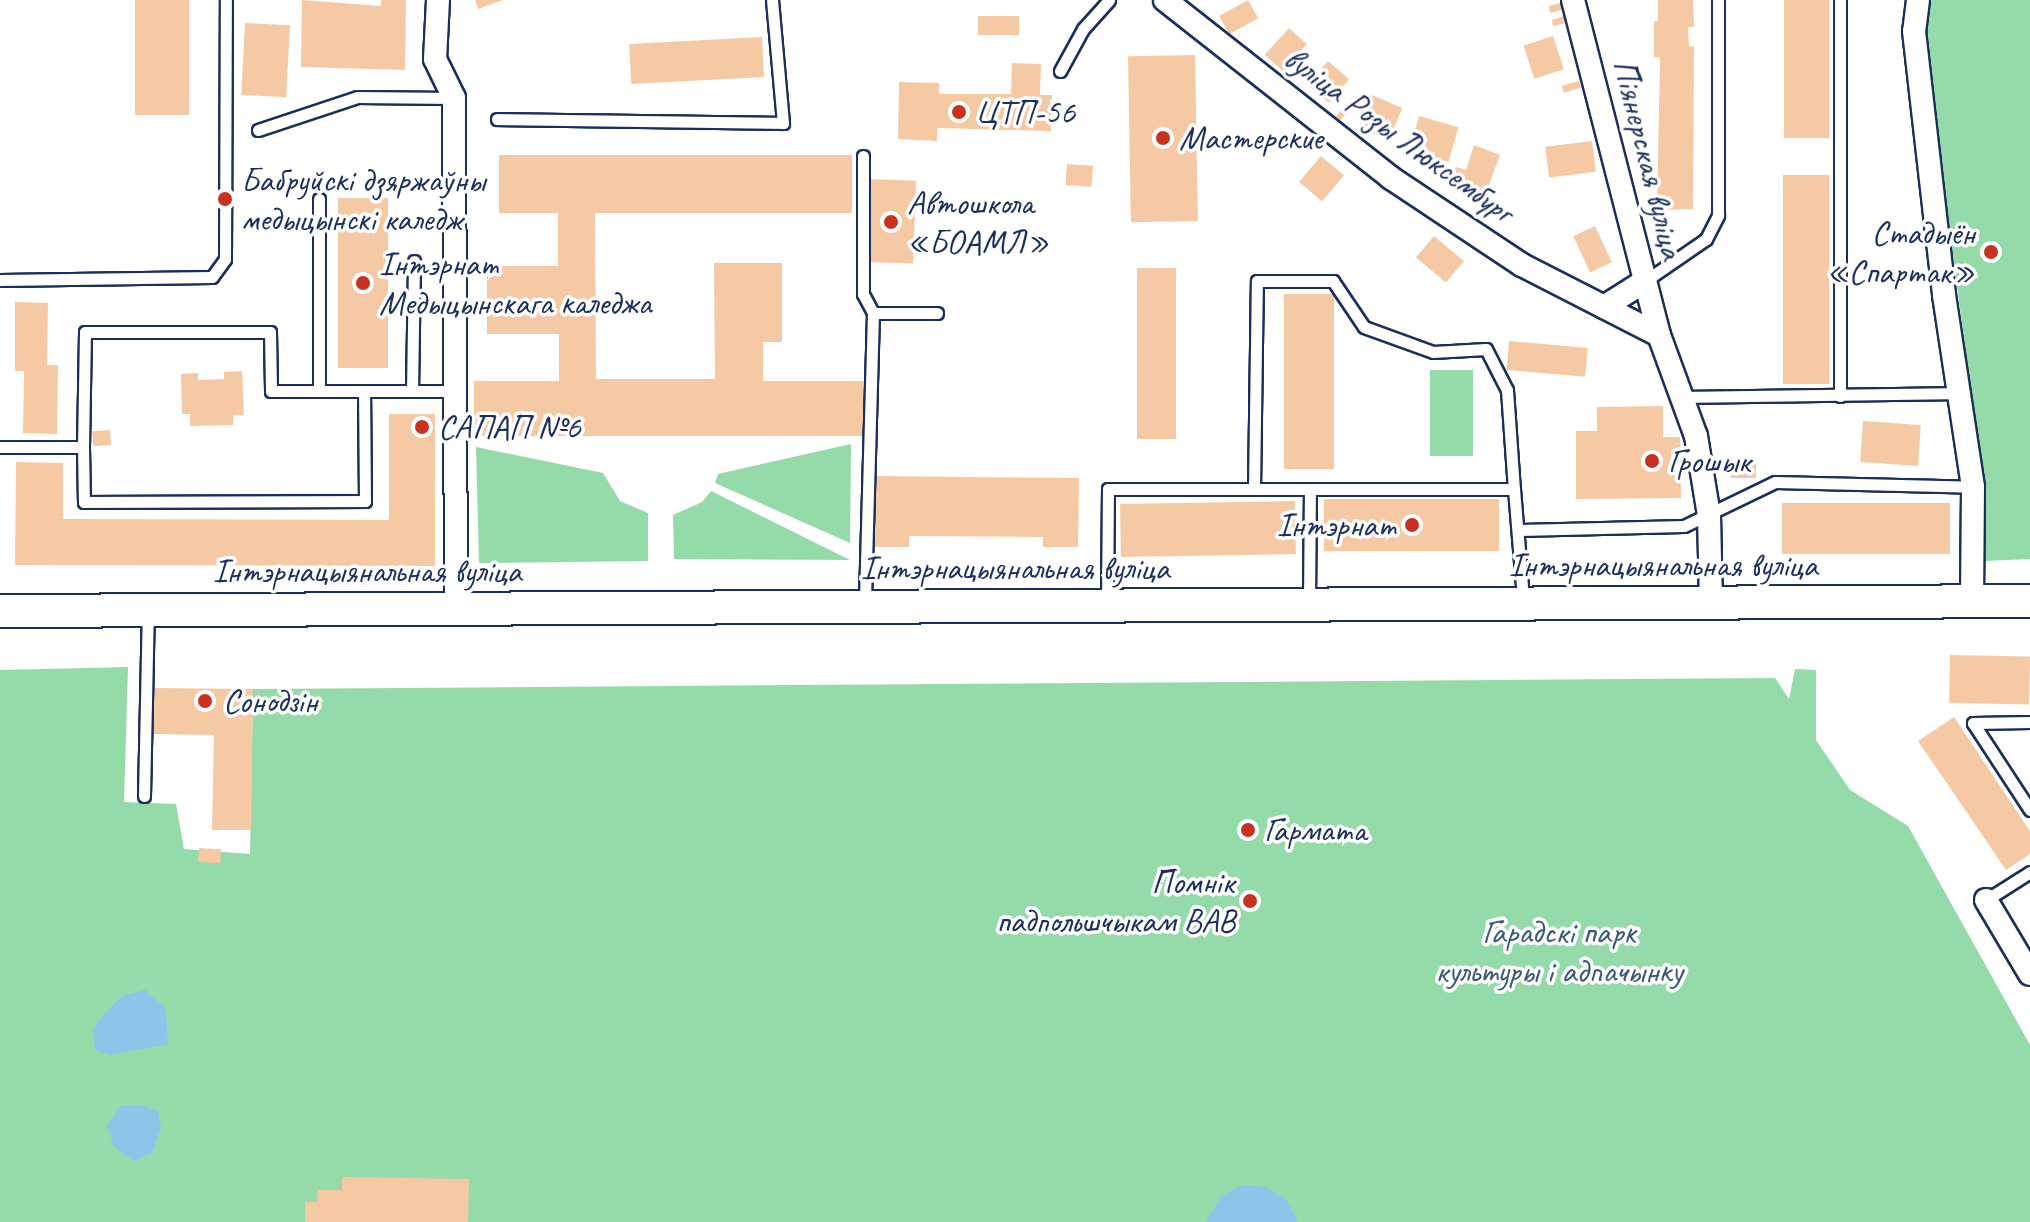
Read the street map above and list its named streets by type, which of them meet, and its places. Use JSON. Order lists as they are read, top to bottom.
{
  "streets": {
    "main road": ["Інтэрнацыянальная вуліца"],
    "street": ["вуліца Розы Люксембург", "Піянерская вуліца"]
  },
  "crossings": [
    ["вуліца Розы Люксембург", "Піянерская вуліца"],
    ["Піянерская вуліца", "Інтэрнацыянальная вуліца"]
  ],
  "parks": ["Гарадскі парк культуры і адпачынку"],
  "places": [
    "ЦТП-56",
    "Мастерские",
    "Бабруйскі дзяржаўны медыцынскі каледж",
    "Автошкола «БОАМЛ»",
    "Стадыён «Спартак»",
    "Інтэрнат Медыцынскага каледжа",
    "САПАП №6",
    "Грошык",
    "Інтэрнат",
    "Сонодзін",
    "Гармата",
    "Помнік падпольшчыкам ВАВ"
  ]
}
